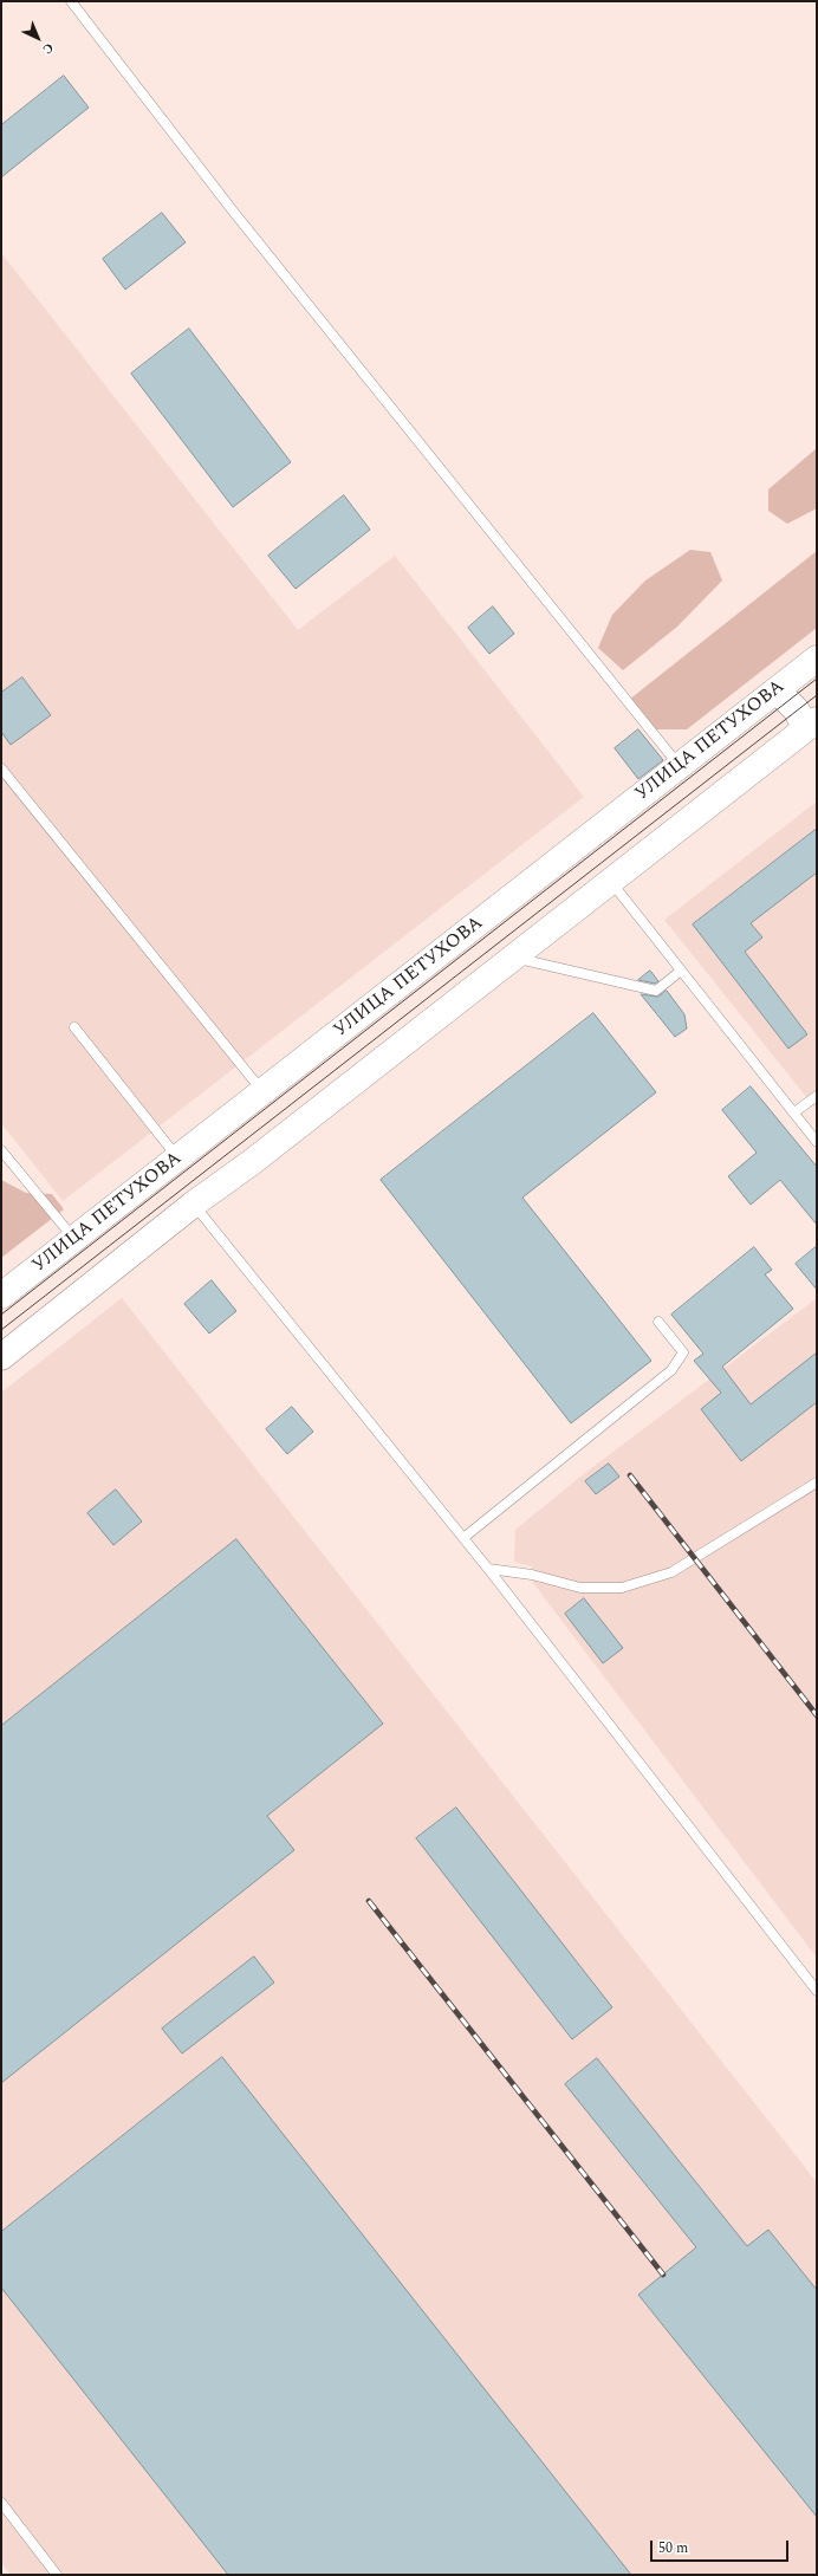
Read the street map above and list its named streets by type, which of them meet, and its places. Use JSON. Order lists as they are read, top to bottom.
{
  "streets": {
    "highway": ["УЛИЦА ПЕТУХОВА"]
  },
  "scale_bar": "50 m",
  "north": "bottom right"
}
